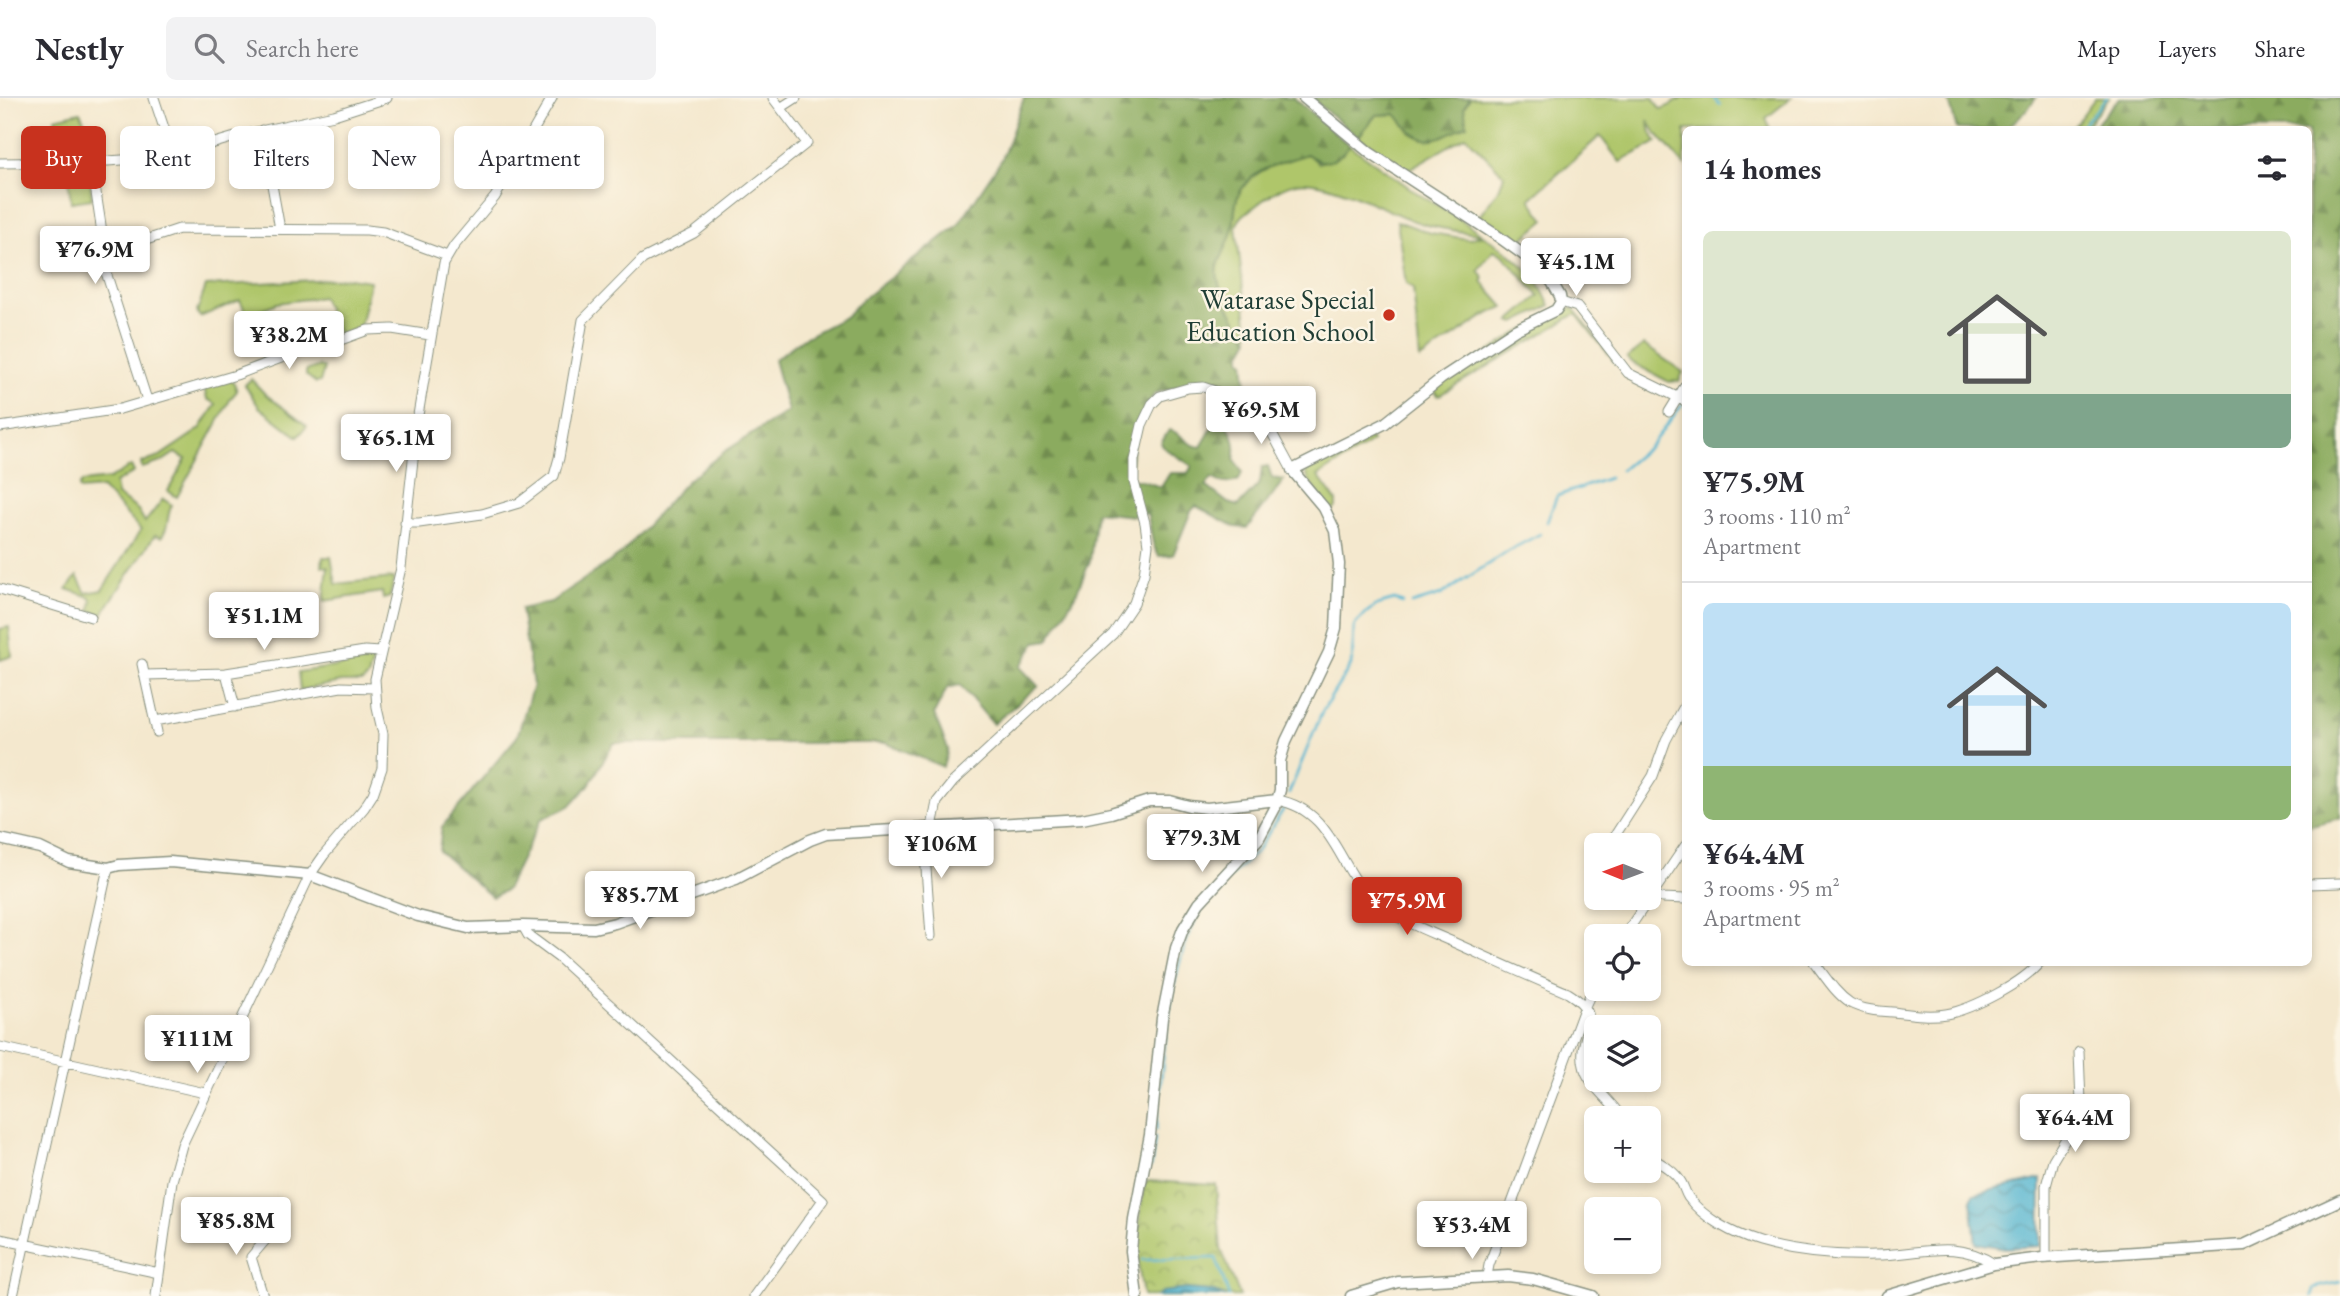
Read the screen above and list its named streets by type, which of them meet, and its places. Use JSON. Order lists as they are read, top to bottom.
{
  "places": ["Watarase Special Education School"],
  "north": "left",
  "page": {
    "header": "Nestly",
    "search": "Search here",
    "nav": ["Map", "Layers", "Share"],
    "chip": [
      "Buy",
      "Rent",
      "Filters",
      "New",
      "Apartment"
    ],
    "heading": "14 homes",
    "list": [
      {
        "name": "¥75.9M",
        "note": "3 rooms · 110 m² · Apartment"
      },
      {
        "name": "¥64.4M",
        "note": "3 rooms · 95 m² · Apartment"
      }
    ],
    "price": [
      "¥76.9M",
      "¥45.1M",
      "¥38.2M",
      "¥69.5M",
      "¥65.1M",
      "¥51.1M",
      "¥79.3M",
      "¥106M",
      "¥85.7M",
      "¥75.9M",
      "¥111M",
      "¥64.4M",
      "¥85.8M",
      "¥53.4M"
    ],
    "map_buttons": ["+", "−"]
  }
}
